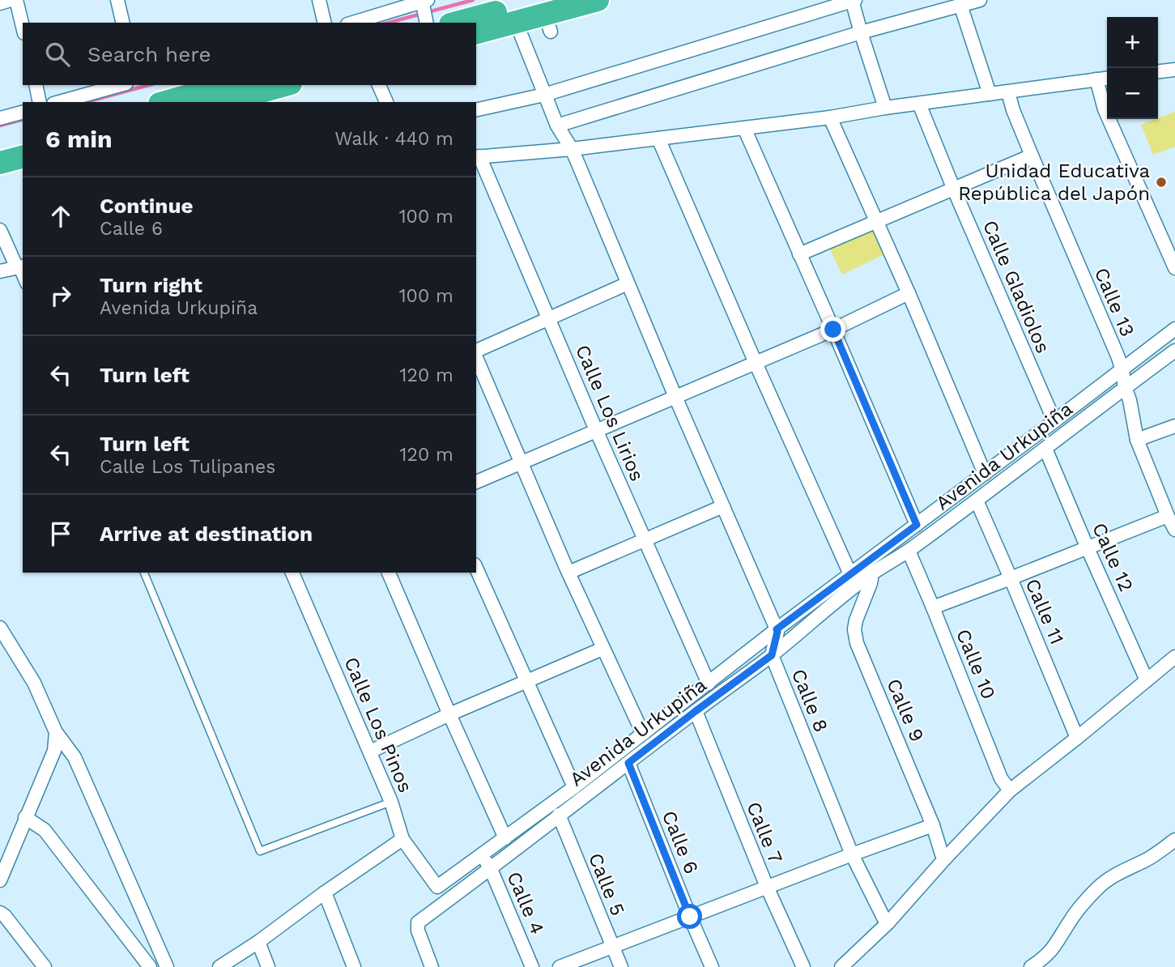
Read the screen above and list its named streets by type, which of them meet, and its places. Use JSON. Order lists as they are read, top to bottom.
{
  "streets": {
    "street": [
      "Calle Gladiolos",
      "Calle 13",
      "Calle Los Lirios",
      "Avenida Urkupiña",
      "Calle 12",
      "Calle 11",
      "Calle 10",
      "Calle 8",
      "Calle 9",
      "Calle Los Pinos",
      "Calle 7",
      "Calle 6",
      "Calle 5",
      "Calle 4"
    ]
  },
  "crossings": [
    ["Calle 13", "Avenida Urkupiña"],
    ["Avenida Urkupiña", "Calle 12"],
    ["Avenida Urkupiña", "Calle 11"],
    ["Avenida Urkupiña", "Calle 10"],
    ["Avenida Urkupiña", "Calle 8"],
    ["Avenida Urkupiña", "Calle 9"],
    ["Avenida Urkupiña", "Calle 7"],
    ["Avenida Urkupiña", "Calle 6"],
    ["Avenida Urkupiña", "Calle 5"],
    ["Avenida Urkupiña", "Calle 4"],
    ["Calle Los Pinos", "Calle 4"]
  ],
  "places": ["Unidad Educativa República del Japón"],
  "page": {
    "map_buttons": ["+", "−"],
    "search": "Search here",
    "heading": ["6 min", "Walk · 440 m"],
    "list": [
      ["Continue", "Calle 6", "100 m"],
      ["Turn right", "Avenida Urkupiña", "100 m"],
      ["Turn left", "120 m"],
      ["Turn left", "Calle Los Tulipanes", "120 m"],
      "Arrive at destination"
    ]
  }
}
